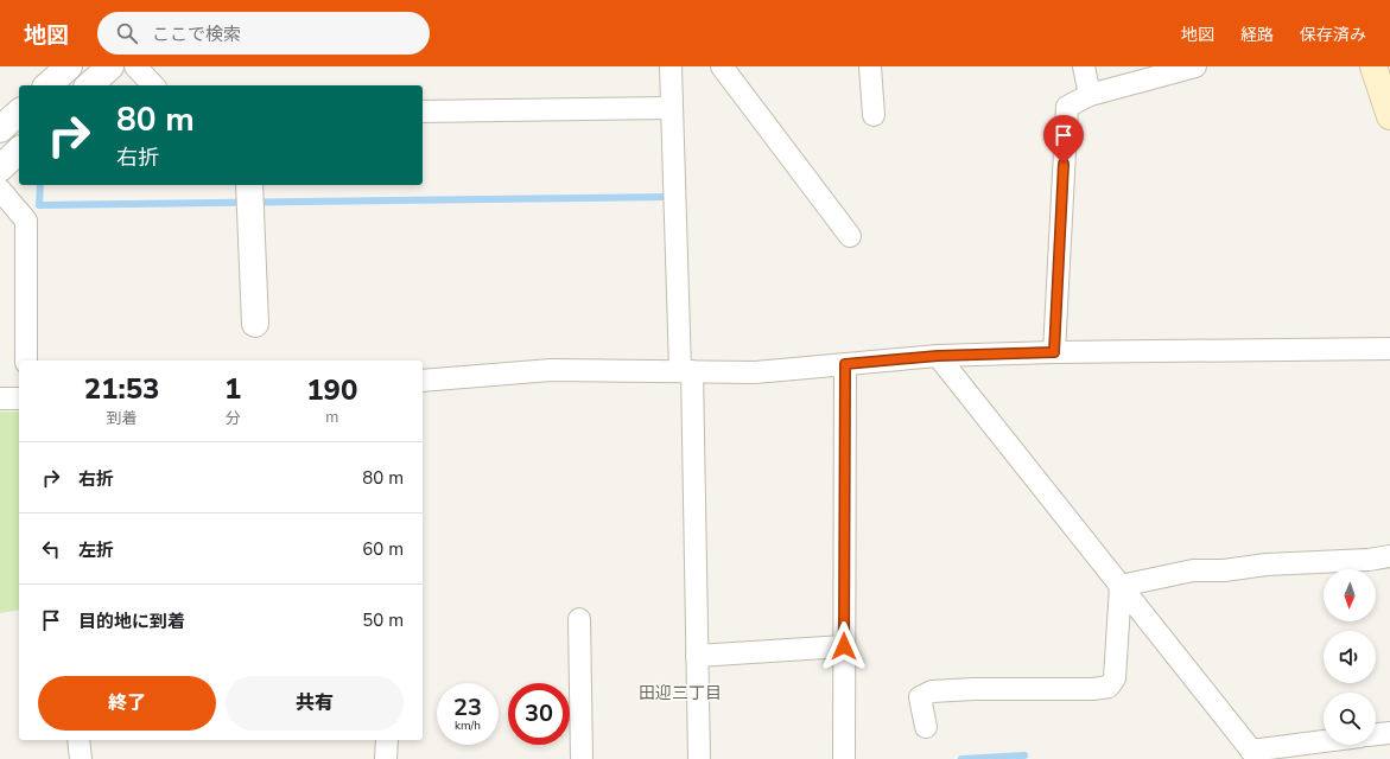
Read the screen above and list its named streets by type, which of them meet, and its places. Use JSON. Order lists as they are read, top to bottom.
{
  "districts": ["田迎三丁目"],
  "north": "bottom",
  "page": {
    "header": "地図",
    "search": "ここで検索",
    "nav": ["地図", "経路", "保存済み"],
    "turn": ["80 m", "右折"],
    "eta": [
      "21:53",
      "到着",
      "1",
      "分",
      "190",
      "m"
    ],
    "list": [
      {
        "name": "右折",
        "value": "80 m"
      },
      {
        "name": "左折",
        "value": "60 m"
      },
      {
        "name": "目的地に到着",
        "value": "50 m"
      }
    ],
    "buttons": ["終了", "共有"],
    "speed": "23 km/h",
    "limit": "30"
  }
}
